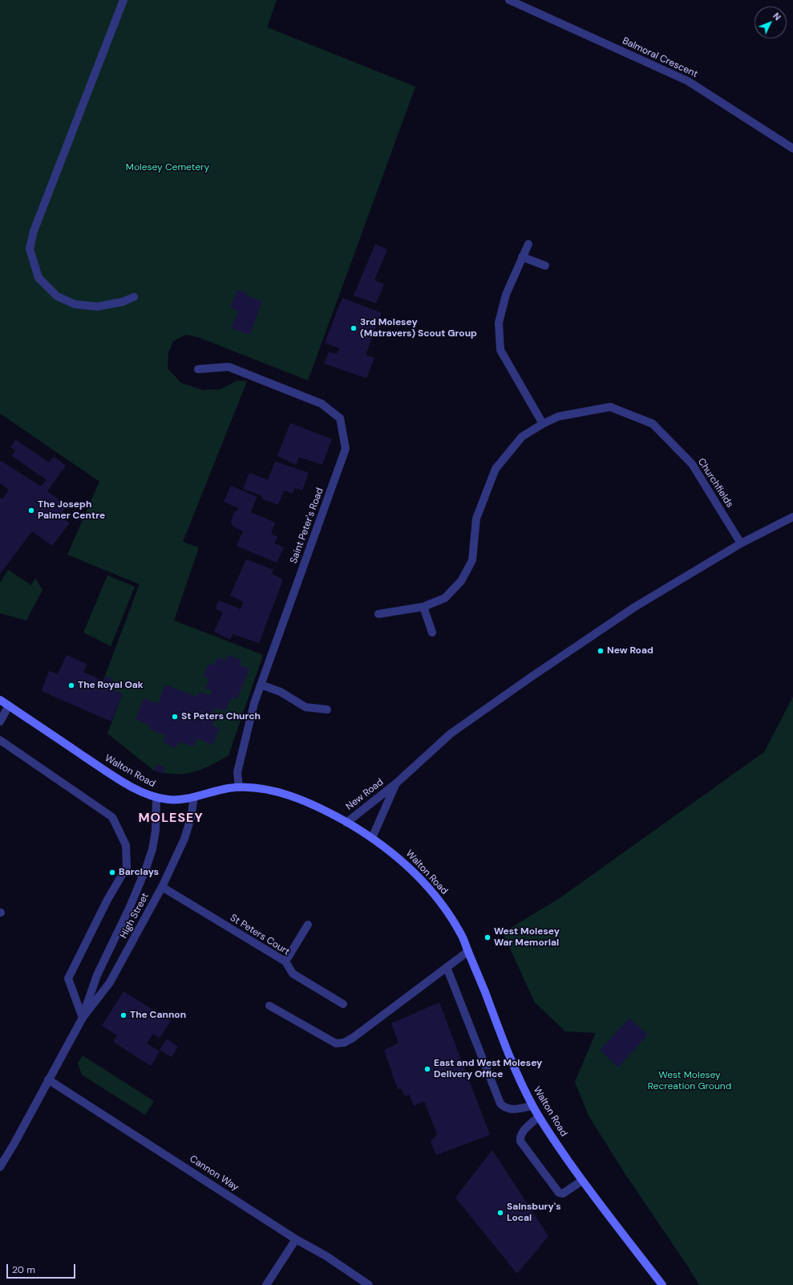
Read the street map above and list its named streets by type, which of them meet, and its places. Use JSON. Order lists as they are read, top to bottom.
{
  "streets": {
    "main road": ["Walton Road"],
    "street": [
      "Balmoral Crescent",
      "Churchfields",
      "Saint Peter's Road",
      "New Road",
      "High Street",
      "St Peters Court",
      "Cannon Way"
    ]
  },
  "crossings": [
    ["Churchfields", "New Road"],
    ["Saint Peter's Road", "Walton Road"],
    ["Walton Road", "New Road"],
    ["Walton Road", "High Street"],
    ["High Street", "St Peters Court"],
    ["High Street", "Cannon Way"]
  ],
  "districts": ["MOLESEY"],
  "parks": ["Molesey Cemetery", "West Molesey Recreation Ground"],
  "places": [
    "3rd Molesey (Matravers) Scout Group",
    "The Joseph Palmer Centre",
    "New Road",
    "The Royal Oak",
    "St Peters Church",
    "Barclays",
    "West Molesey War Memorial",
    "The Cannon",
    "East and West Molesey Delivery Office",
    "Sainsbury's Local"
  ],
  "scale_bar": "20 m",
  "north": "top right"
}
